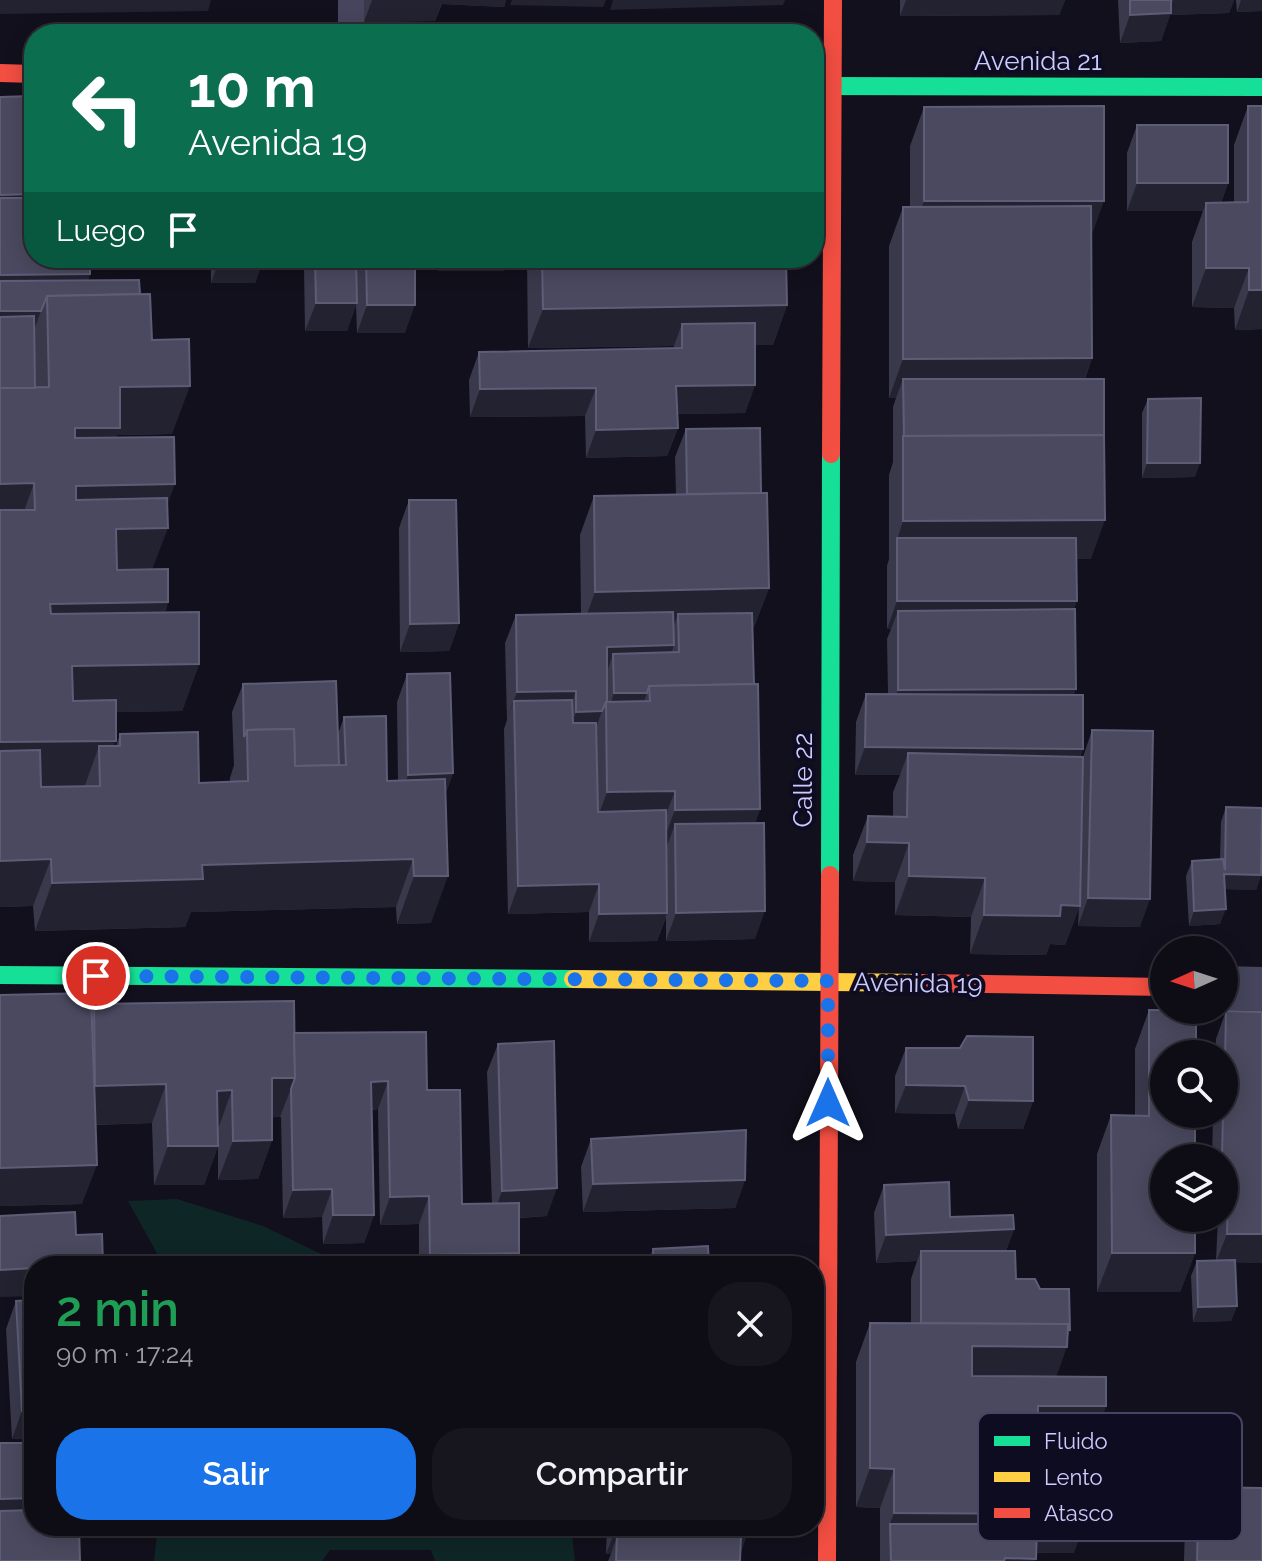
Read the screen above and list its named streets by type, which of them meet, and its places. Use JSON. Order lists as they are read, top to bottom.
{
  "streets": {
    "street": ["Avenida 21", "Calle 22", "Avenida 19"]
  },
  "crossings": [
    ["Calle 22", "Avenida 19"]
  ],
  "legend": ["Fluido", "Lento", "Atasco"],
  "north": "left",
  "page": {
    "turn": ["10 m", "Avenida 19"],
    "then": "Luego",
    "heading": ["2 min", "90 m · 17:24"],
    "buttons": ["Salir", "Compartir"]
  }
}
